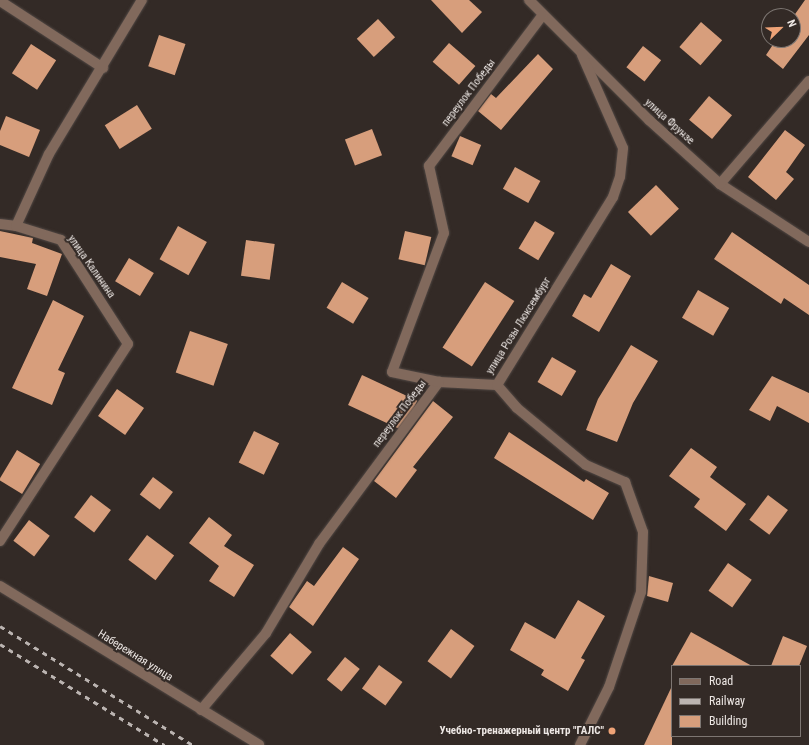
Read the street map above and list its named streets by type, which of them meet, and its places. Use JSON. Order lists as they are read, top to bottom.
{
  "streets": {
    "street": [
      "переулок Победы",
      "улица Фрунзе",
      "улица Калинина",
      "улица Розы Люксембург",
      "Набережная улица"
    ]
  },
  "crossings": [
    ["переулок Победы", "улица Фрунзе"],
    ["переулок Победы", "Набережная улица"],
    ["улица Фрунзе", "улица Розы Люксембург"]
  ],
  "places": ["Учебно-тренажерный центр \"ГАЛС\""],
  "legend": ["Road", "Railway", "Building"],
  "north": "top right"
}
